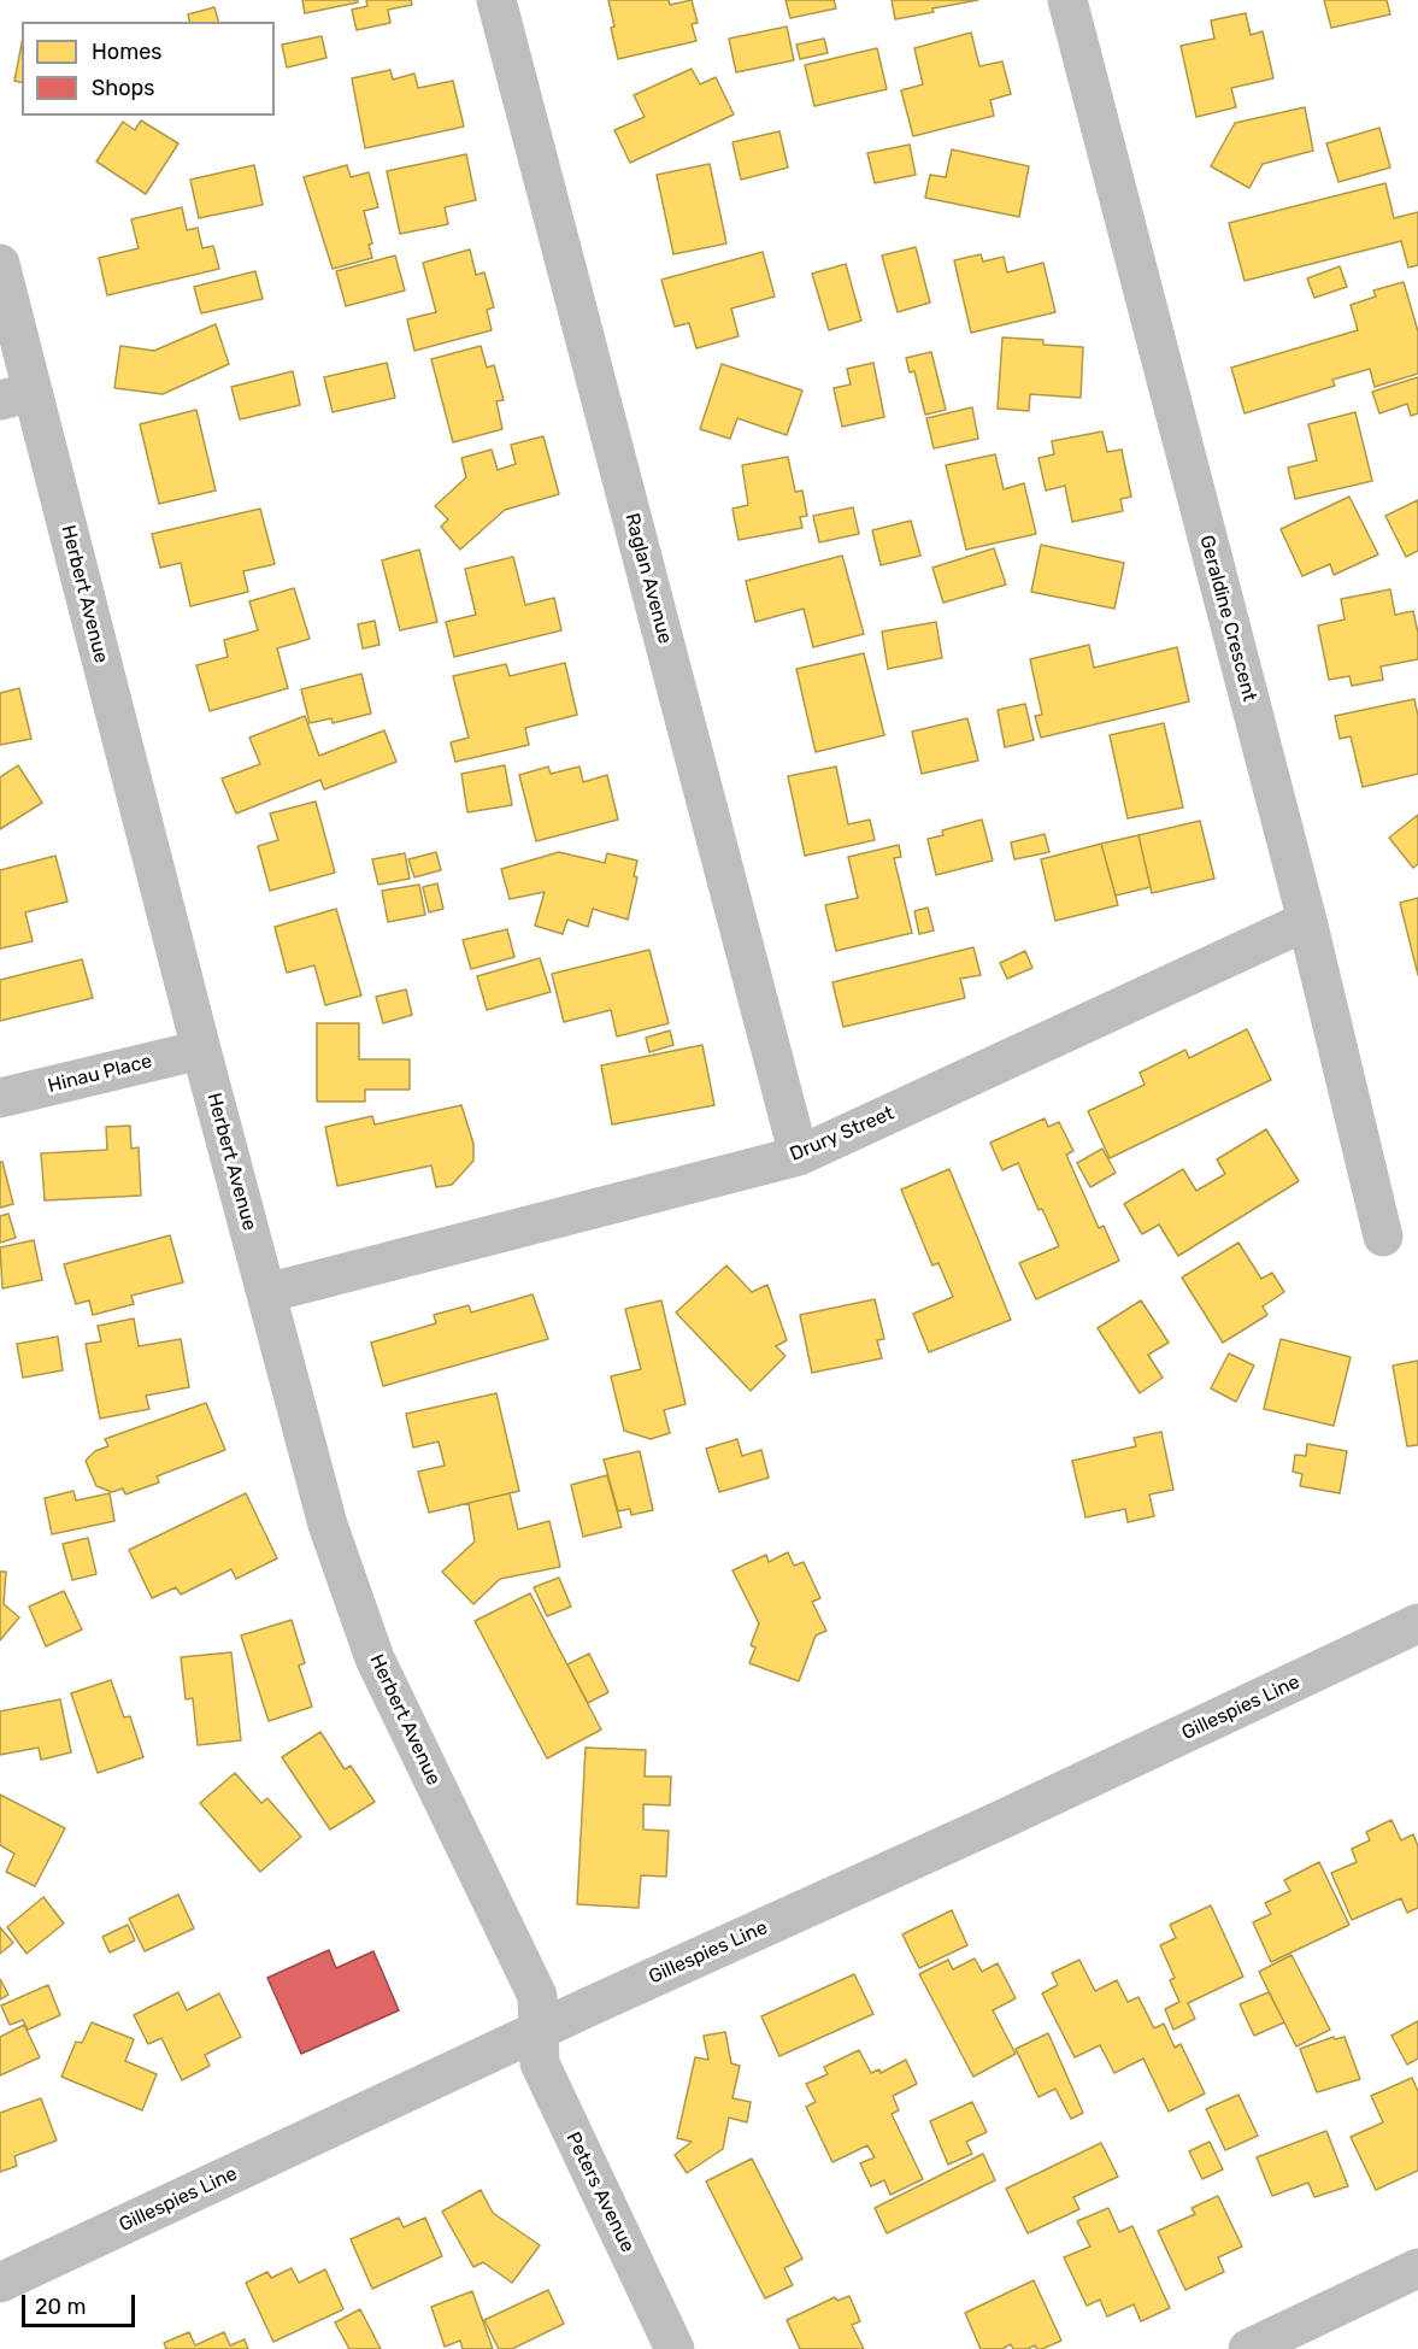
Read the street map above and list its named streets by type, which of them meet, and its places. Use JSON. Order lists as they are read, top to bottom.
{
  "streets": {
    "street": [
      "Raglan Avenue",
      "Herbert Avenue",
      "Geraldine Crescent",
      "Hinau Place",
      "Drury Street",
      "Gillespies Line",
      "Peters Avenue"
    ]
  },
  "crossings": [
    ["Raglan Avenue", "Drury Street"],
    ["Herbert Avenue", "Hinau Place"],
    ["Herbert Avenue", "Drury Street"],
    ["Herbert Avenue", "Gillespies Line"],
    ["Herbert Avenue", "Peters Avenue"],
    ["Geraldine Crescent", "Drury Street"],
    ["Gillespies Line", "Peters Avenue"]
  ],
  "legend": ["Homes", "Shops"],
  "scale_bar": "20 m"
}
